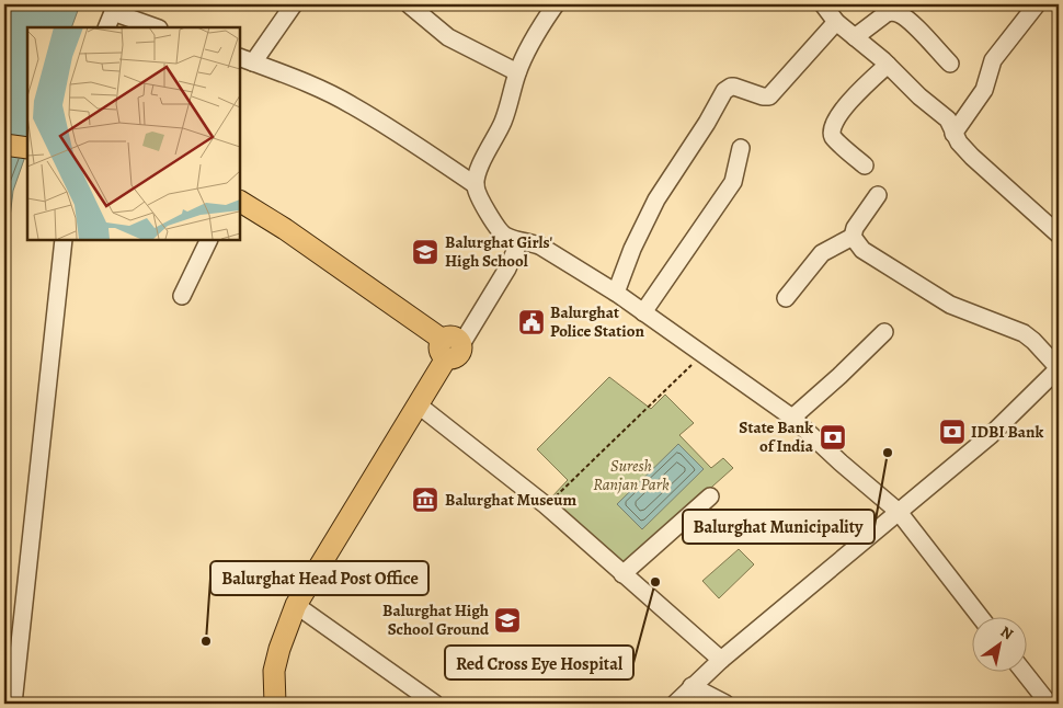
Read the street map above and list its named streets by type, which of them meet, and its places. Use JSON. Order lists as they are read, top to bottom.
{
  "parks": ["Suresh Ranjan Park"],
  "places": {
    "school or university": ["Balurghat Girls' High School", "Balurghat High School Ground"],
    "public building": ["Balurghat Police Station"],
    "bank": ["IDBI Bank", "State Bank of India"],
    "other": ["Balurghat Municipality", "Red Cross Eye Hospital", "Balurghat Head Post Office"],
    "museum": ["Balurghat Museum"]
  },
  "north": "top right"
}
